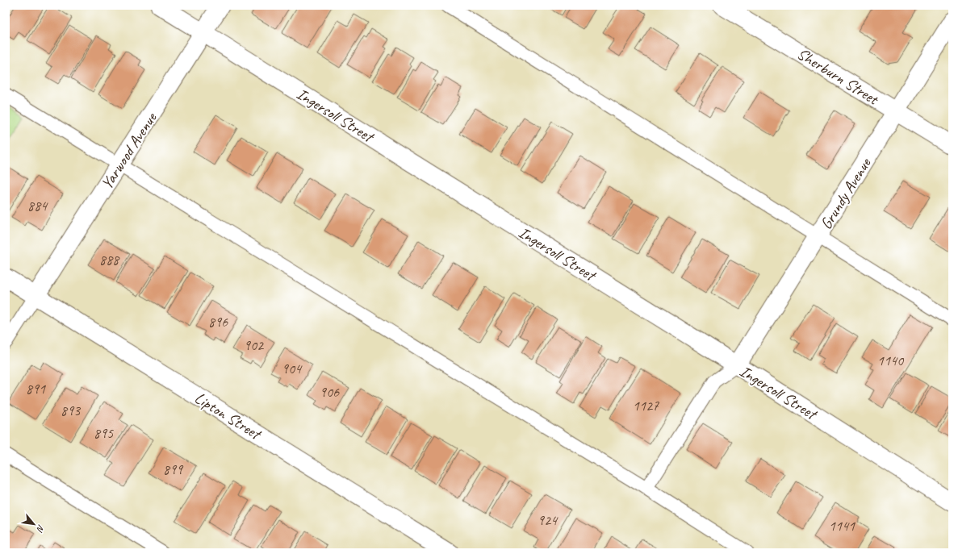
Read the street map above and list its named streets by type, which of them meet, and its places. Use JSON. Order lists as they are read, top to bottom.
{
  "streets": {
    "street": [
      "Sherburn Street",
      "Ingersoll Street",
      "Yarwood Avenue",
      "Grundy Avenue",
      "Lipton Street"
    ]
  },
  "crossings": [
    ["Sherburn Street", "Grundy Avenue"],
    ["Ingersoll Street", "Yarwood Avenue"],
    ["Ingersoll Street", "Grundy Avenue"],
    ["Yarwood Avenue", "Lipton Street"]
  ],
  "house_numbers": [
    "884",
    "888",
    "896",
    "902",
    "1140",
    "904",
    "891",
    "906",
    "1127",
    "893",
    "895",
    "899",
    "924",
    "1141"
  ],
  "north": "bottom right"
}
